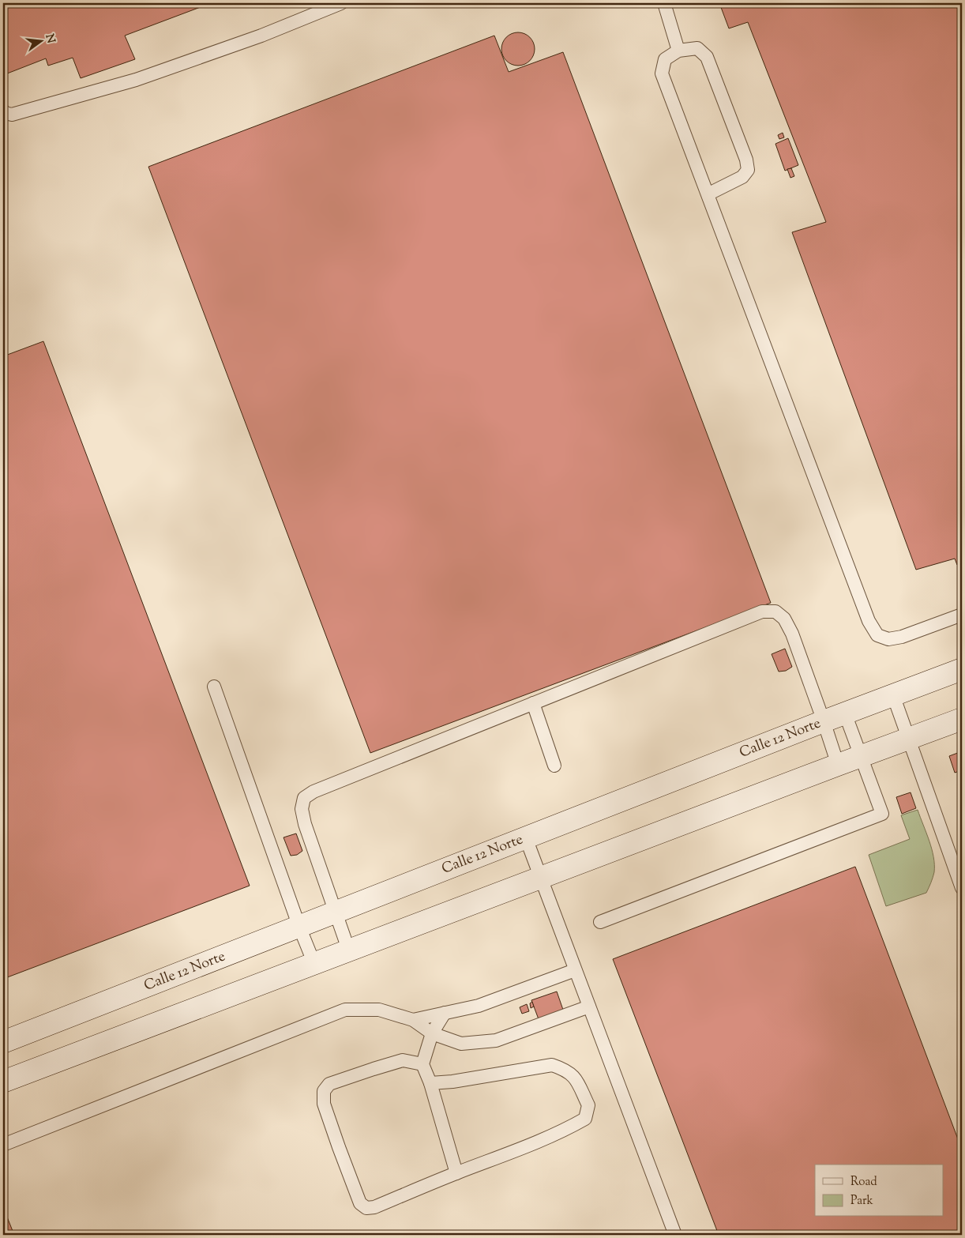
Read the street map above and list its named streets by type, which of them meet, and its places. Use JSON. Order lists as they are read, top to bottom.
{
  "streets": {
    "main road": ["Calle 12 Norte"]
  },
  "legend": ["Road", "Park"],
  "north": "right"
}
